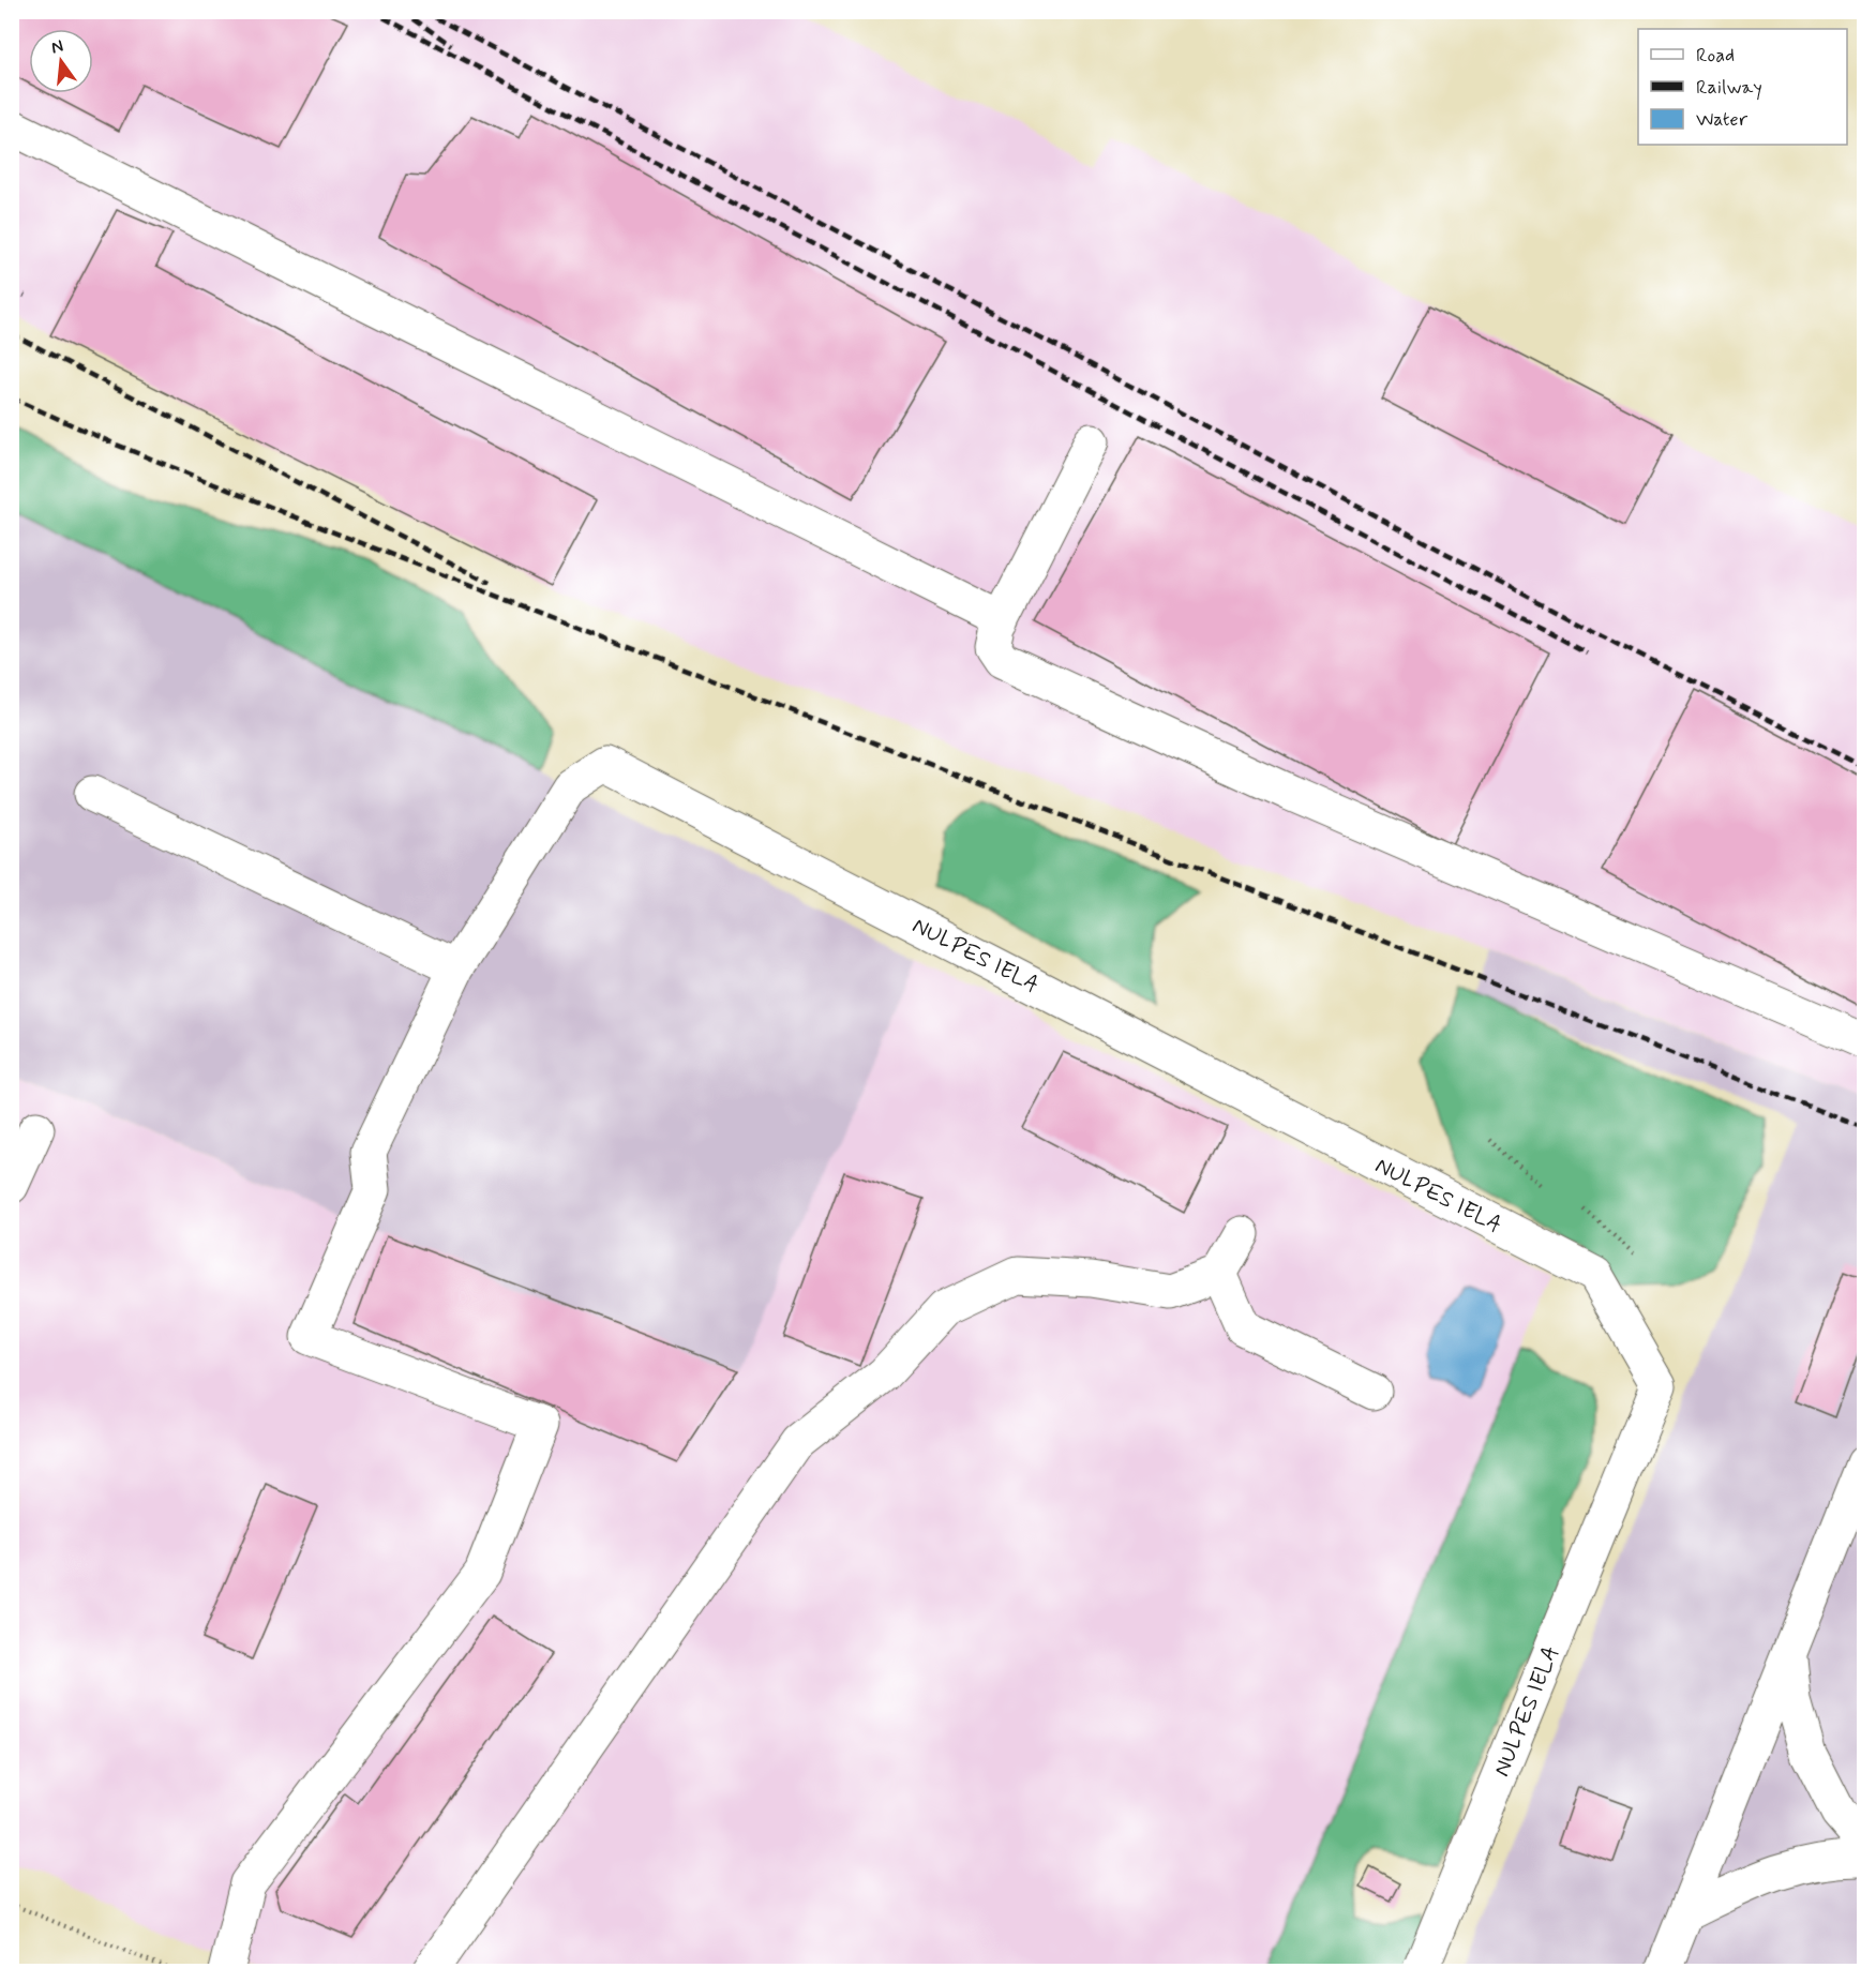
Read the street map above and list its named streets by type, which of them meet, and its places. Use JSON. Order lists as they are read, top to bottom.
{
  "streets": {
    "street": ["NULPES IELA"]
  },
  "legend": ["Road", "Railway", "Water"],
  "north": "top"
}
